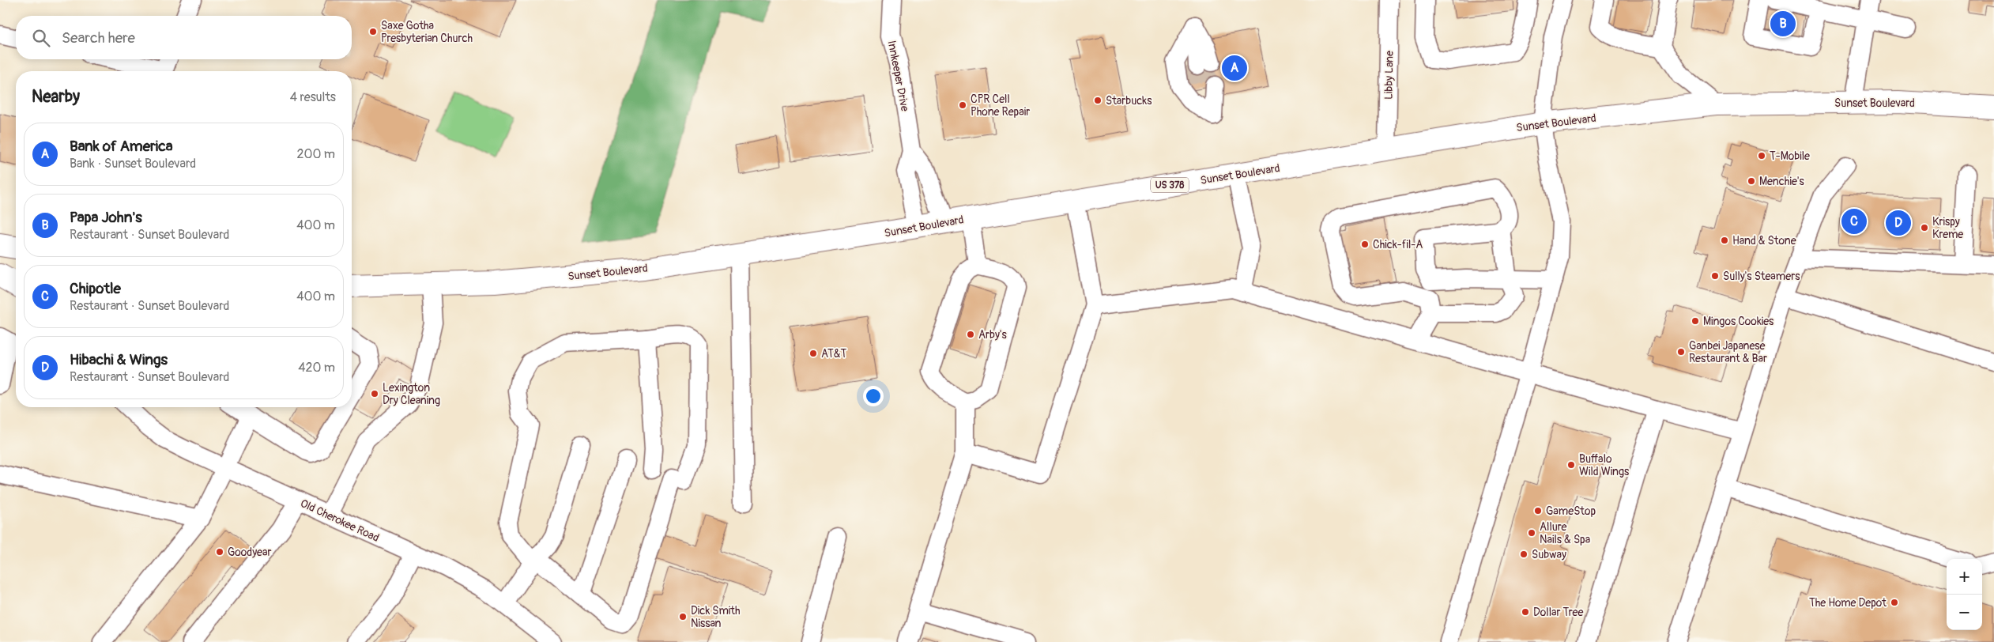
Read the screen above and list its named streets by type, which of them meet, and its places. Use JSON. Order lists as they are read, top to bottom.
{
  "streets": {
    "main road": ["Sunset Boulevard", "US 378"],
    "street": ["Libby Lane", "Innkeeper Drive", "Old Cherokee Road"]
  },
  "crossings": [
    ["Libby Lane", "Sunset Boulevard"],
    ["Innkeeper Drive", "Sunset Boulevard"]
  ],
  "places": [
    "Saxe Gotha Presbyterian Church",
    "Starbucks",
    "CPR Cell Phone Repair",
    "T-Mobile",
    "Menchie's",
    "Krispy Kreme",
    "Hand & Stone",
    "Chick-fil-A",
    "Sully's Steamers",
    "Mingos Cookies",
    "Arby's",
    "Ganbei Japanese Restaurant & Bar",
    "AT&T",
    "Lexington Dry Cleaning",
    "Buffalo Wild Wings",
    "GameStop",
    "Allure Nails & Spa",
    "Goodyear",
    "Subway",
    "The Home Depot",
    "Dollar Tree",
    "Dick Smith Nissan"
  ],
  "page": {
    "pins": [
      "B",
      "A",
      "C",
      "D"
    ],
    "search": "Search here",
    "heading": ["Nearby", "4 results"],
    "list": [
      {
        "mark": "A",
        "name": "Bank of America",
        "note": "Bank · Sunset Boulevard",
        "value": "200 m"
      },
      {
        "mark": "B",
        "name": "Papa John's",
        "note": "Restaurant · Sunset Boulevard",
        "value": "400 m"
      },
      {
        "mark": "C",
        "name": "Chipotle",
        "note": "Restaurant · Sunset Boulevard",
        "value": "400 m"
      },
      {
        "mark": "D",
        "name": "Hibachi & Wings",
        "note": "Restaurant · Sunset Boulevard",
        "value": "420 m"
      }
    ],
    "map_buttons": ["+", "−"]
  }
}
